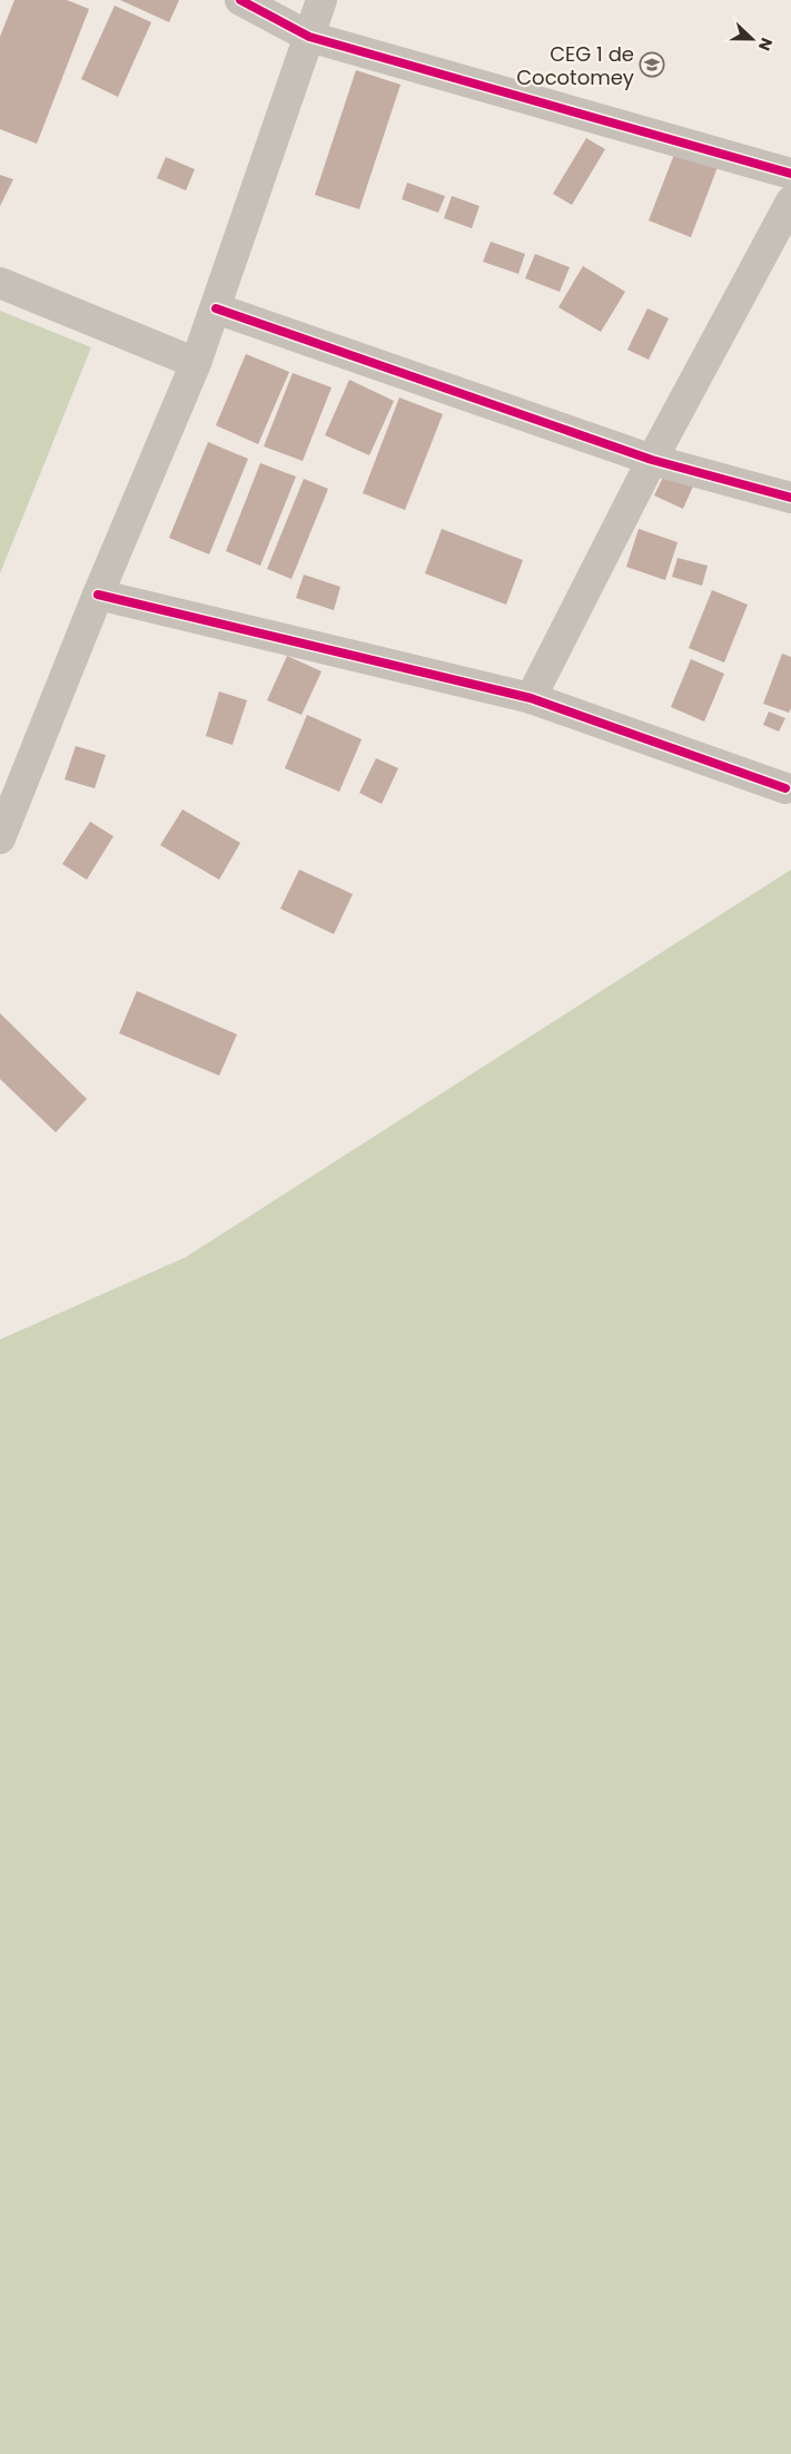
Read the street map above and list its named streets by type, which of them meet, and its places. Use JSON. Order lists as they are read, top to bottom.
{
  "places": {
    "school or university": ["CEG 1 de Cocotomey"]
  },
  "north": "right"
}
